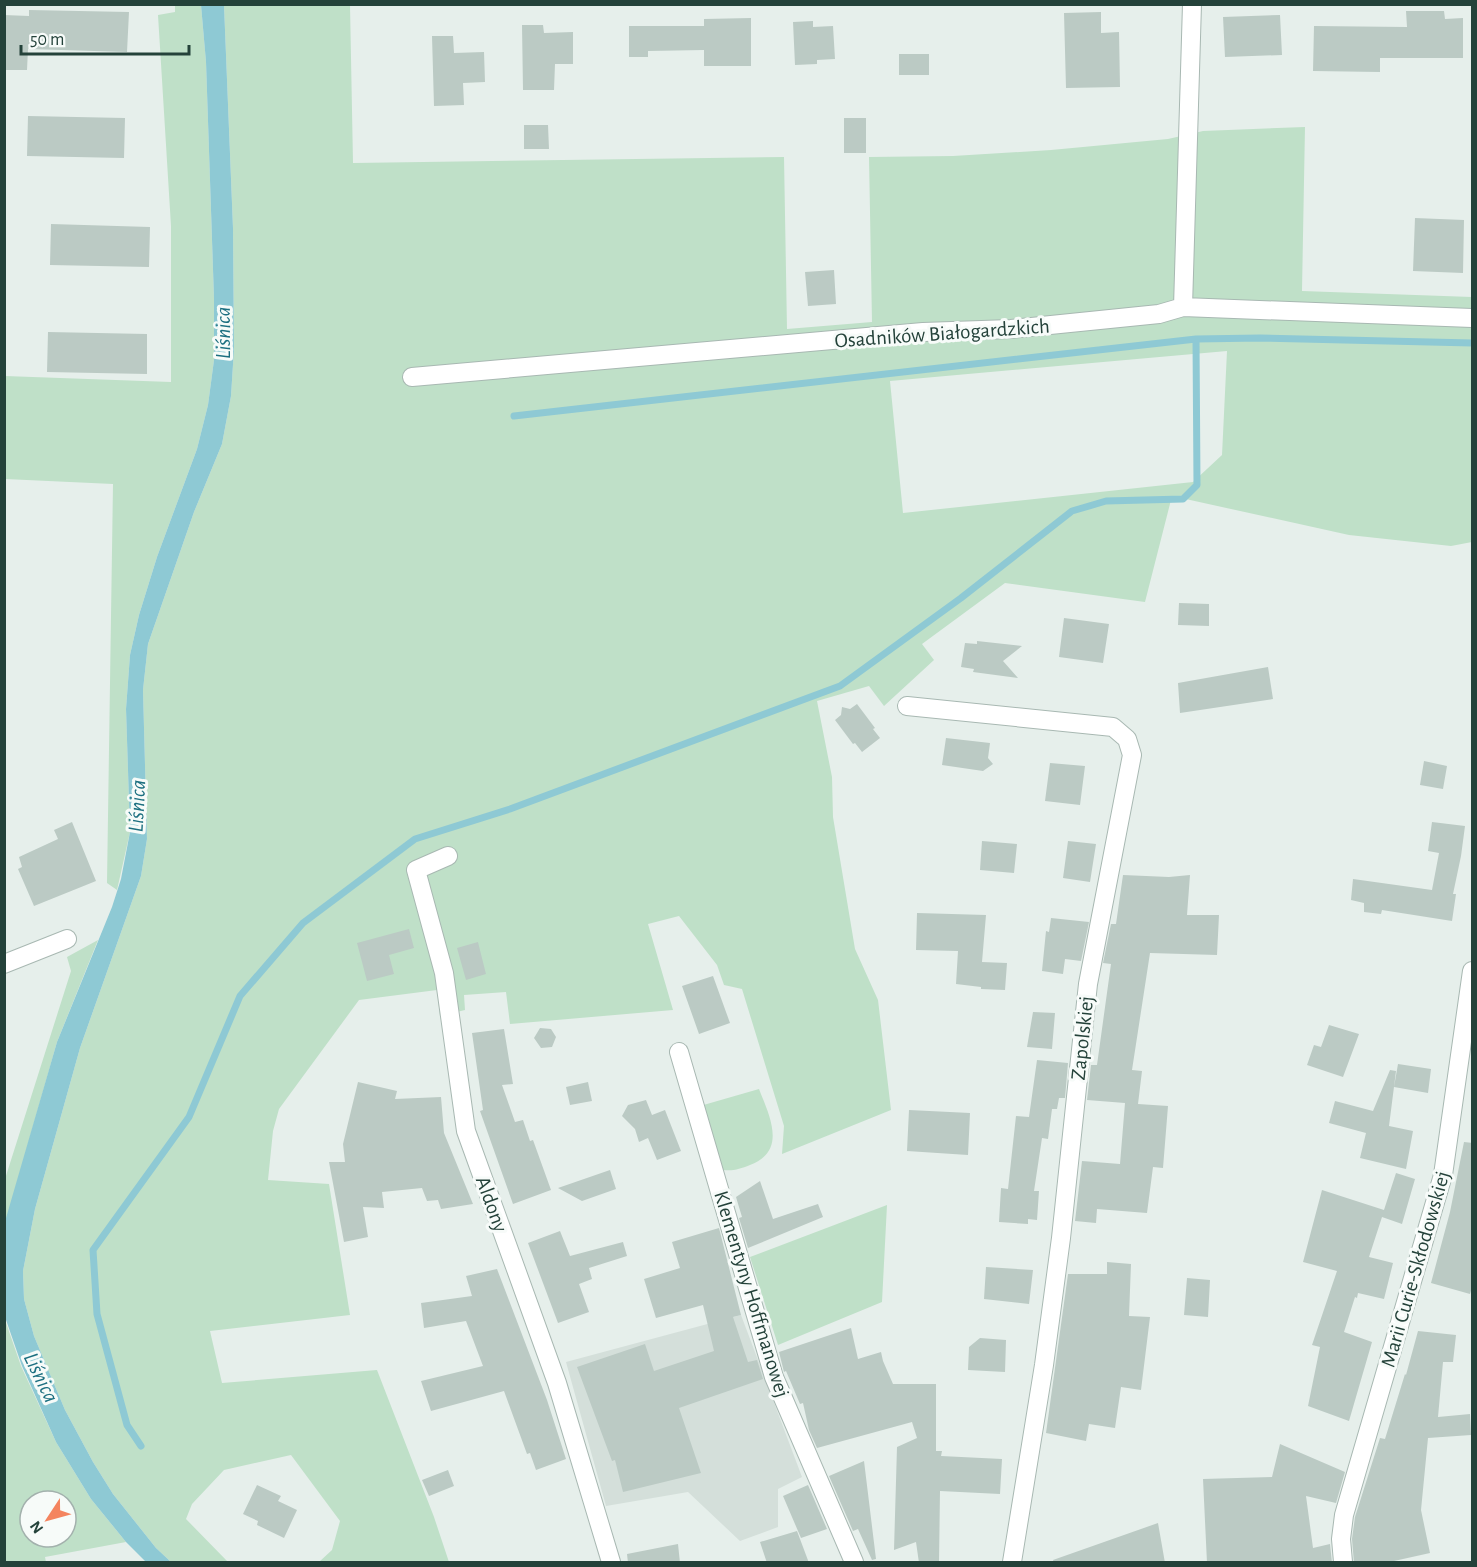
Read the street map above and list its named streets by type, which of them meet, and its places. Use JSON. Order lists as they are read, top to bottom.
{
  "streets": {
    "street": [
      "Osadników Białogardzkich",
      "Zapolskiej",
      "Aldony",
      "Marii Curie-Skłodowskiej",
      "Klementyny Hoffmanowej"
    ]
  },
  "water": ["Liśnica"],
  "scale_bar": "50 m",
  "north": "bottom left"
}
